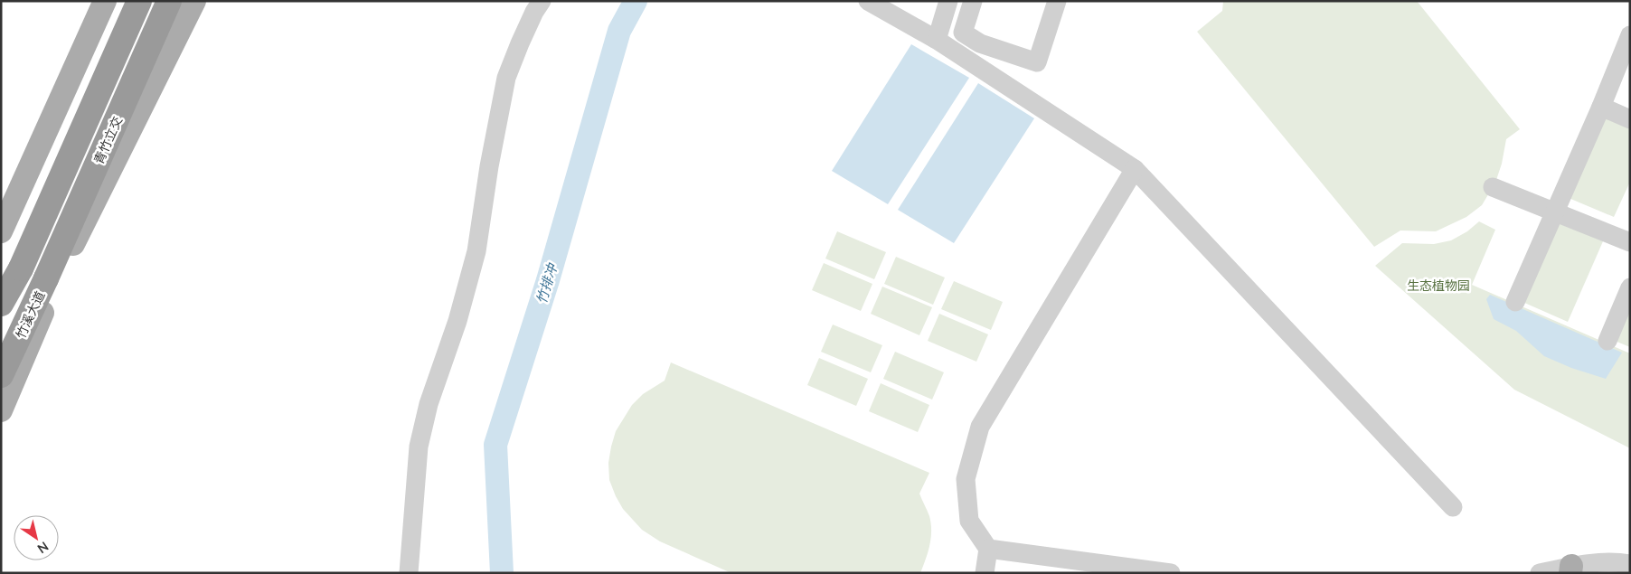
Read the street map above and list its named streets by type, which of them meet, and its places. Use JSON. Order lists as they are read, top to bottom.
{
  "streets": {
    "highway": ["青竹立交", "竹溪大道"]
  },
  "crossings": [
    ["青竹立交", "竹溪大道"]
  ],
  "water": ["竹排冲"],
  "parks": ["生态植物园"],
  "north": "bottom right"
}
